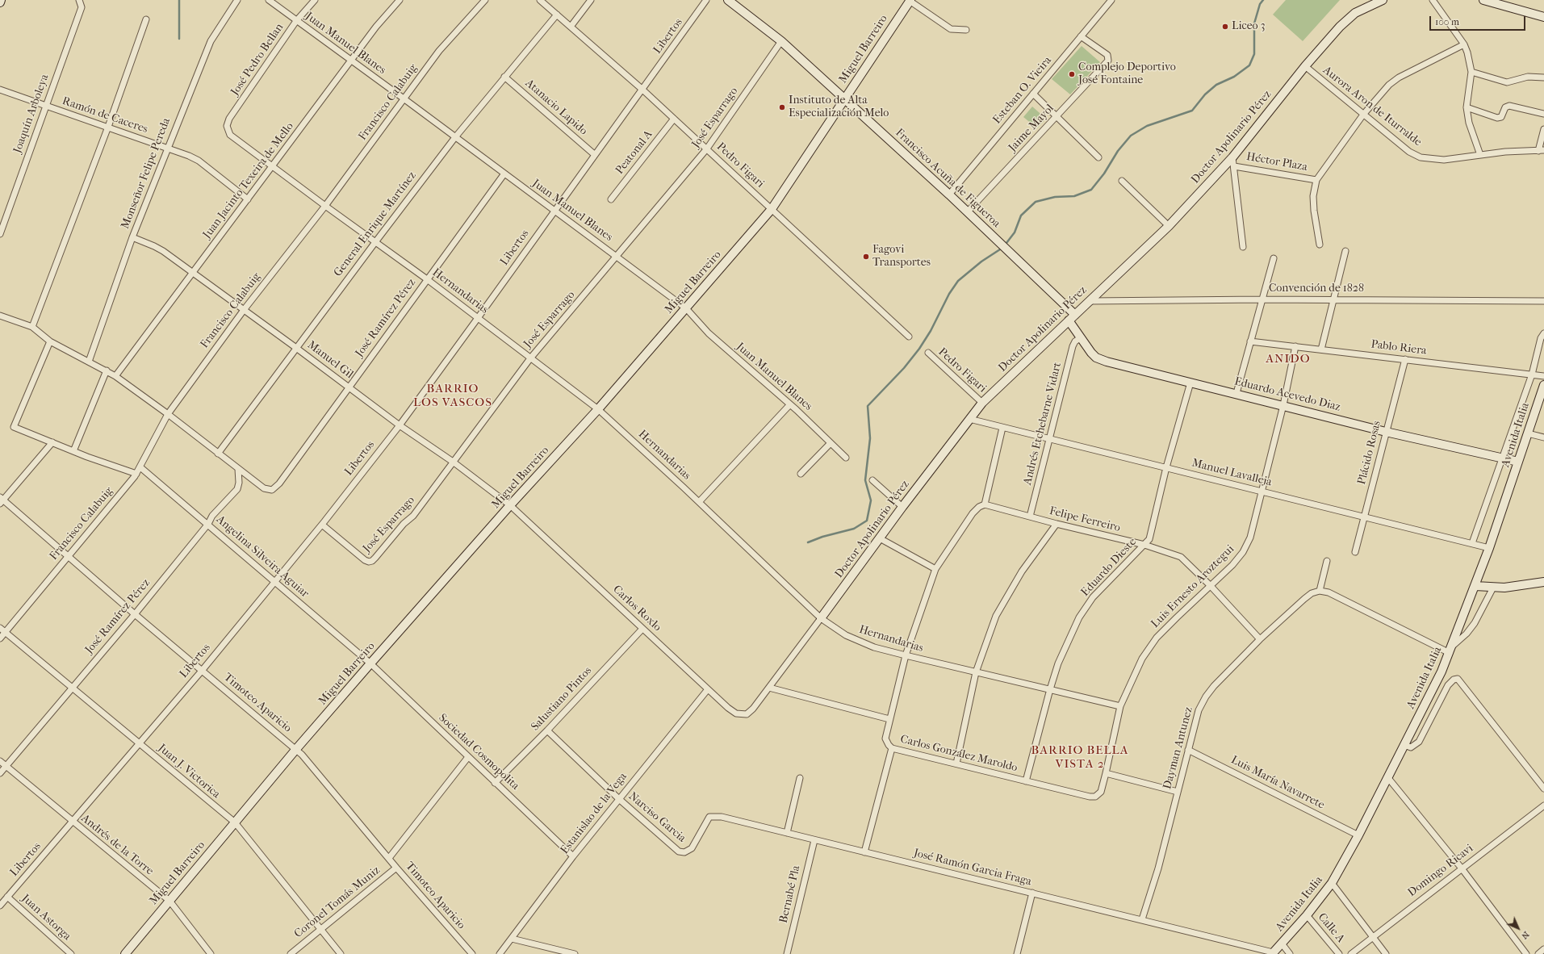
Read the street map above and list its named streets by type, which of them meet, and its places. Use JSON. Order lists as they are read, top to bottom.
{
  "streets": {
    "street": [
      "Libertos",
      "Juan Manuel Blanes",
      "Miguel Barreiro",
      "José Pedro Bellan",
      "Esteban O. Vieira",
      "Francisco Calabuig",
      "Aurora Aron de Iturralde",
      "Atanacio Lapido",
      "Joaquín Arboleya",
      "Ramón de Caceres",
      "José Esparrago",
      "Jaime Mayol",
      "Doctor Apolinario Pérez",
      "Peatonal A",
      "Héctor Plaza",
      "Pedro Figari",
      "Monseñor Felipe Pereda",
      "Francisco Acuña de Figueroa",
      "Juan Jacinto Texeira de Mello",
      "General Enrique Martínez",
      "Convención de 1828",
      "Hernandarias",
      "José Ramírez Pérez",
      "Pablo Riera",
      "Manuel Gil",
      "Eduardo Acevedo Diaz",
      "Andrés Etchebarne Vidart",
      "Avenida Italia",
      "Plácido Rosas",
      "Manuel Lavalleja",
      "Felipe Ferreiro",
      "Angelina Silveira Aguiar",
      "Eduardo Dieste",
      "Luis Ernesto Aroztegui",
      "Carlos Roxlo",
      "Salustiano Pintos",
      "Timoteo Aparicio",
      "Dayman Antunez",
      "Sociedad Cosmopolita",
      "Carlos González Maroldo",
      "Juan J. Victorica",
      "Luis María Navarrete",
      "Estanislao de la Vega",
      "Narciso Garcia",
      "Andrés de la Torre",
      "José Ramón Garcia Fraga",
      "Domingo Ricavi",
      "Bernabé Pla",
      "Coronel Tomás Muniz",
      "Juan Astorga",
      "Calle A"
    ]
  },
  "crossings": [
    ["Libertos", "Juan Manuel Blanes"],
    ["Libertos", "Atanacio Lapido"],
    ["Libertos", "José Esparrago"],
    ["Libertos", "Pedro Figari"],
    ["Libertos", "Hernandarias"],
    ["Libertos", "Manuel Gil"],
    ["Libertos", "Angelina Silveira Aguiar"],
    ["Libertos", "Timoteo Aparicio"],
    ["Libertos", "Juan J. Victorica"],
    ["Libertos", "Andrés de la Torre"],
    ["Libertos", "Juan Astorga"],
    ["Juan Manuel Blanes", "Miguel Barreiro"],
    ["Juan Manuel Blanes", "José Pedro Bellan"],
    ["Juan Manuel Blanes", "Francisco Calabuig"],
    ["Juan Manuel Blanes", "José Esparrago"],
    ["Juan Manuel Blanes", "Juan Jacinto Texeira de Mello"],
    ["Juan Manuel Blanes", "General Enrique Martínez"],
    ["Juan Manuel Blanes", "José Ramírez Pérez"],
    ["Miguel Barreiro", "Pedro Figari"],
    ["Miguel Barreiro", "Francisco Acuña de Figueroa"],
    ["Miguel Barreiro", "Hernandarias"],
    ["Miguel Barreiro", "Manuel Gil"],
    ["Miguel Barreiro", "Angelina Silveira Aguiar"],
    ["Miguel Barreiro", "Carlos Roxlo"],
    ["Miguel Barreiro", "Timoteo Aparicio"],
    ["Miguel Barreiro", "Sociedad Cosmopolita"],
    ["Miguel Barreiro", "Juan J. Victorica"],
    ["Miguel Barreiro", "Andrés de la Torre"],
    ["José Pedro Bellan", "Hernandarias"],
    ["Esteban O. Vieira", "Jaime Mayol"],
    ["Esteban O. Vieira", "Francisco Acuña de Figueroa"],
    ["Francisco Calabuig", "Hernandarias"],
    ["Francisco Calabuig", "Manuel Gil"],
    ["Francisco Calabuig", "Angelina Silveira Aguiar"],
    ["Francisco Calabuig", "Timoteo Aparicio"],
    ["Francisco Calabuig", "Juan J. Victorica"],
    ["Aurora Aron de Iturralde", "Doctor Apolinario Pérez"],
    ["Atanacio Lapido", "General Enrique Martínez"],
    ["Joaquín Arboleya", "Ramón de Caceres"],
    ["Ramón de Caceres", "Monseñor Felipe Pereda"],
    ["Ramón de Caceres", "Juan Jacinto Texeira de Mello"],
    ["José Esparrago", "Pedro Figari"],
    ["José Esparrago", "Francisco Acuña de Figueroa"],
    ["José Esparrago", "Hernandarias"],
    ["José Esparrago", "Manuel Gil"],
    ["Jaime Mayol", "Francisco Acuña de Figueroa"],
    ["Doctor Apolinario Pérez", "Héctor Plaza"],
    ["Doctor Apolinario Pérez", "Pedro Figari"],
    ["Doctor Apolinario Pérez", "Francisco Acuña de Figueroa"],
    ["Doctor Apolinario Pérez", "Convención de 1828"],
    ["Doctor Apolinario Pérez", "Hernandarias"],
    ["Doctor Apolinario Pérez", "Eduardo Acevedo Diaz"],
    ["Doctor Apolinario Pérez", "Manuel Lavalleja"],
    ["Doctor Apolinario Pérez", "Carlos Roxlo"],
    ["Peatonal A", "Pedro Figari"],
    ["Pedro Figari", "General Enrique Martínez"],
    ["Monseñor Felipe Pereda", "Manuel Gil"],
    ["Francisco Acuña de Figueroa", "Eduardo Acevedo Diaz"],
    ["Juan Jacinto Texeira de Mello", "Hernandarias"],
    ["Juan Jacinto Texeira de Mello", "Manuel Gil"],
    ["General Enrique Martínez", "Hernandarias"],
    ["General Enrique Martínez", "Manuel Gil"],
    ["Hernandarias", "José Ramírez Pérez"],
    ["Hernandarias", "Eduardo Dieste"],
    ["Hernandarias", "Luis Ernesto Aroztegui"],
    ["José Ramírez Pérez", "Manuel Gil"],
    ["José Ramírez Pérez", "Angelina Silveira Aguiar"],
    ["José Ramírez Pérez", "Timoteo Aparicio"],
    ["José Ramírez Pérez", "Juan J. Victorica"],
    ["José Ramírez Pérez", "Andrés de la Torre"],
    ["Pablo Riera", "Plácido Rosas"],
    ["Pablo Riera", "Luis Ernesto Aroztegui"],
    ["Manuel Gil", "Carlos Roxlo"],
    ["Eduardo Acevedo Diaz", "Andrés Etchebarne Vidart"],
    ["Eduardo Acevedo Diaz", "Avenida Italia"],
    ["Eduardo Acevedo Diaz", "Plácido Rosas"],
    ["Eduardo Acevedo Diaz", "Eduardo Dieste"],
    ["Eduardo Acevedo Diaz", "Luis Ernesto Aroztegui"],
    ["Andrés Etchebarne Vidart", "Manuel Lavalleja"],
    ["Andrés Etchebarne Vidart", "Felipe Ferreiro"],
    ["Avenida Italia", "Manuel Lavalleja"],
    ["Avenida Italia", "Luis María Navarrete"],
    ["Avenida Italia", "José Ramón Garcia Fraga"],
    ["Avenida Italia", "Calle A"],
    ["Plácido Rosas", "Manuel Lavalleja"],
    ["Manuel Lavalleja", "Eduardo Dieste"],
    ["Manuel Lavalleja", "Luis Ernesto Aroztegui"],
    ["Felipe Ferreiro", "Eduardo Dieste"],
    ["Felipe Ferreiro", "Luis Ernesto Aroztegui"],
    ["Felipe Ferreiro", "Dayman Antunez"],
    ["Angelina Silveira Aguiar", "Sociedad Cosmopolita"],
    ["Eduardo Dieste", "Carlos González Maroldo"],
    ["Luis Ernesto Aroztegui", "Carlos González Maroldo"],
    ["Carlos Roxlo", "Salustiano Pintos"],
    ["Carlos Roxlo", "Estanislao de la Vega"],
    ["Salustiano Pintos", "Sociedad Cosmopolita"],
    ["Salustiano Pintos", "Narciso Garcia"],
    ["Timoteo Aparicio", "Coronel Tomás Muniz"],
    ["Dayman Antunez", "Luis María Navarrete"],
    ["Dayman Antunez", "José Ramón Garcia Fraga"],
    ["Sociedad Cosmopolita", "Estanislao de la Vega"],
    ["Juan J. Victorica", "Coronel Tomás Muniz"],
    ["Estanislao de la Vega", "Narciso Garcia"],
    ["Narciso Garcia", "José Ramón Garcia Fraga"],
    ["José Ramón Garcia Fraga", "Bernabé Pla"]
  ],
  "districts": ["ANIDO", "BARRIO LOS VASCOS", "BARRIO BELLA VISTA 2"],
  "places": [
    "Liceo 3",
    "Complejo Deportivo José Fontaine",
    "Instituto de Alta Especialización Melo",
    "Fagovi Transportes"
  ],
  "scale_bar": "100 m",
  "north": "bottom right"
}
